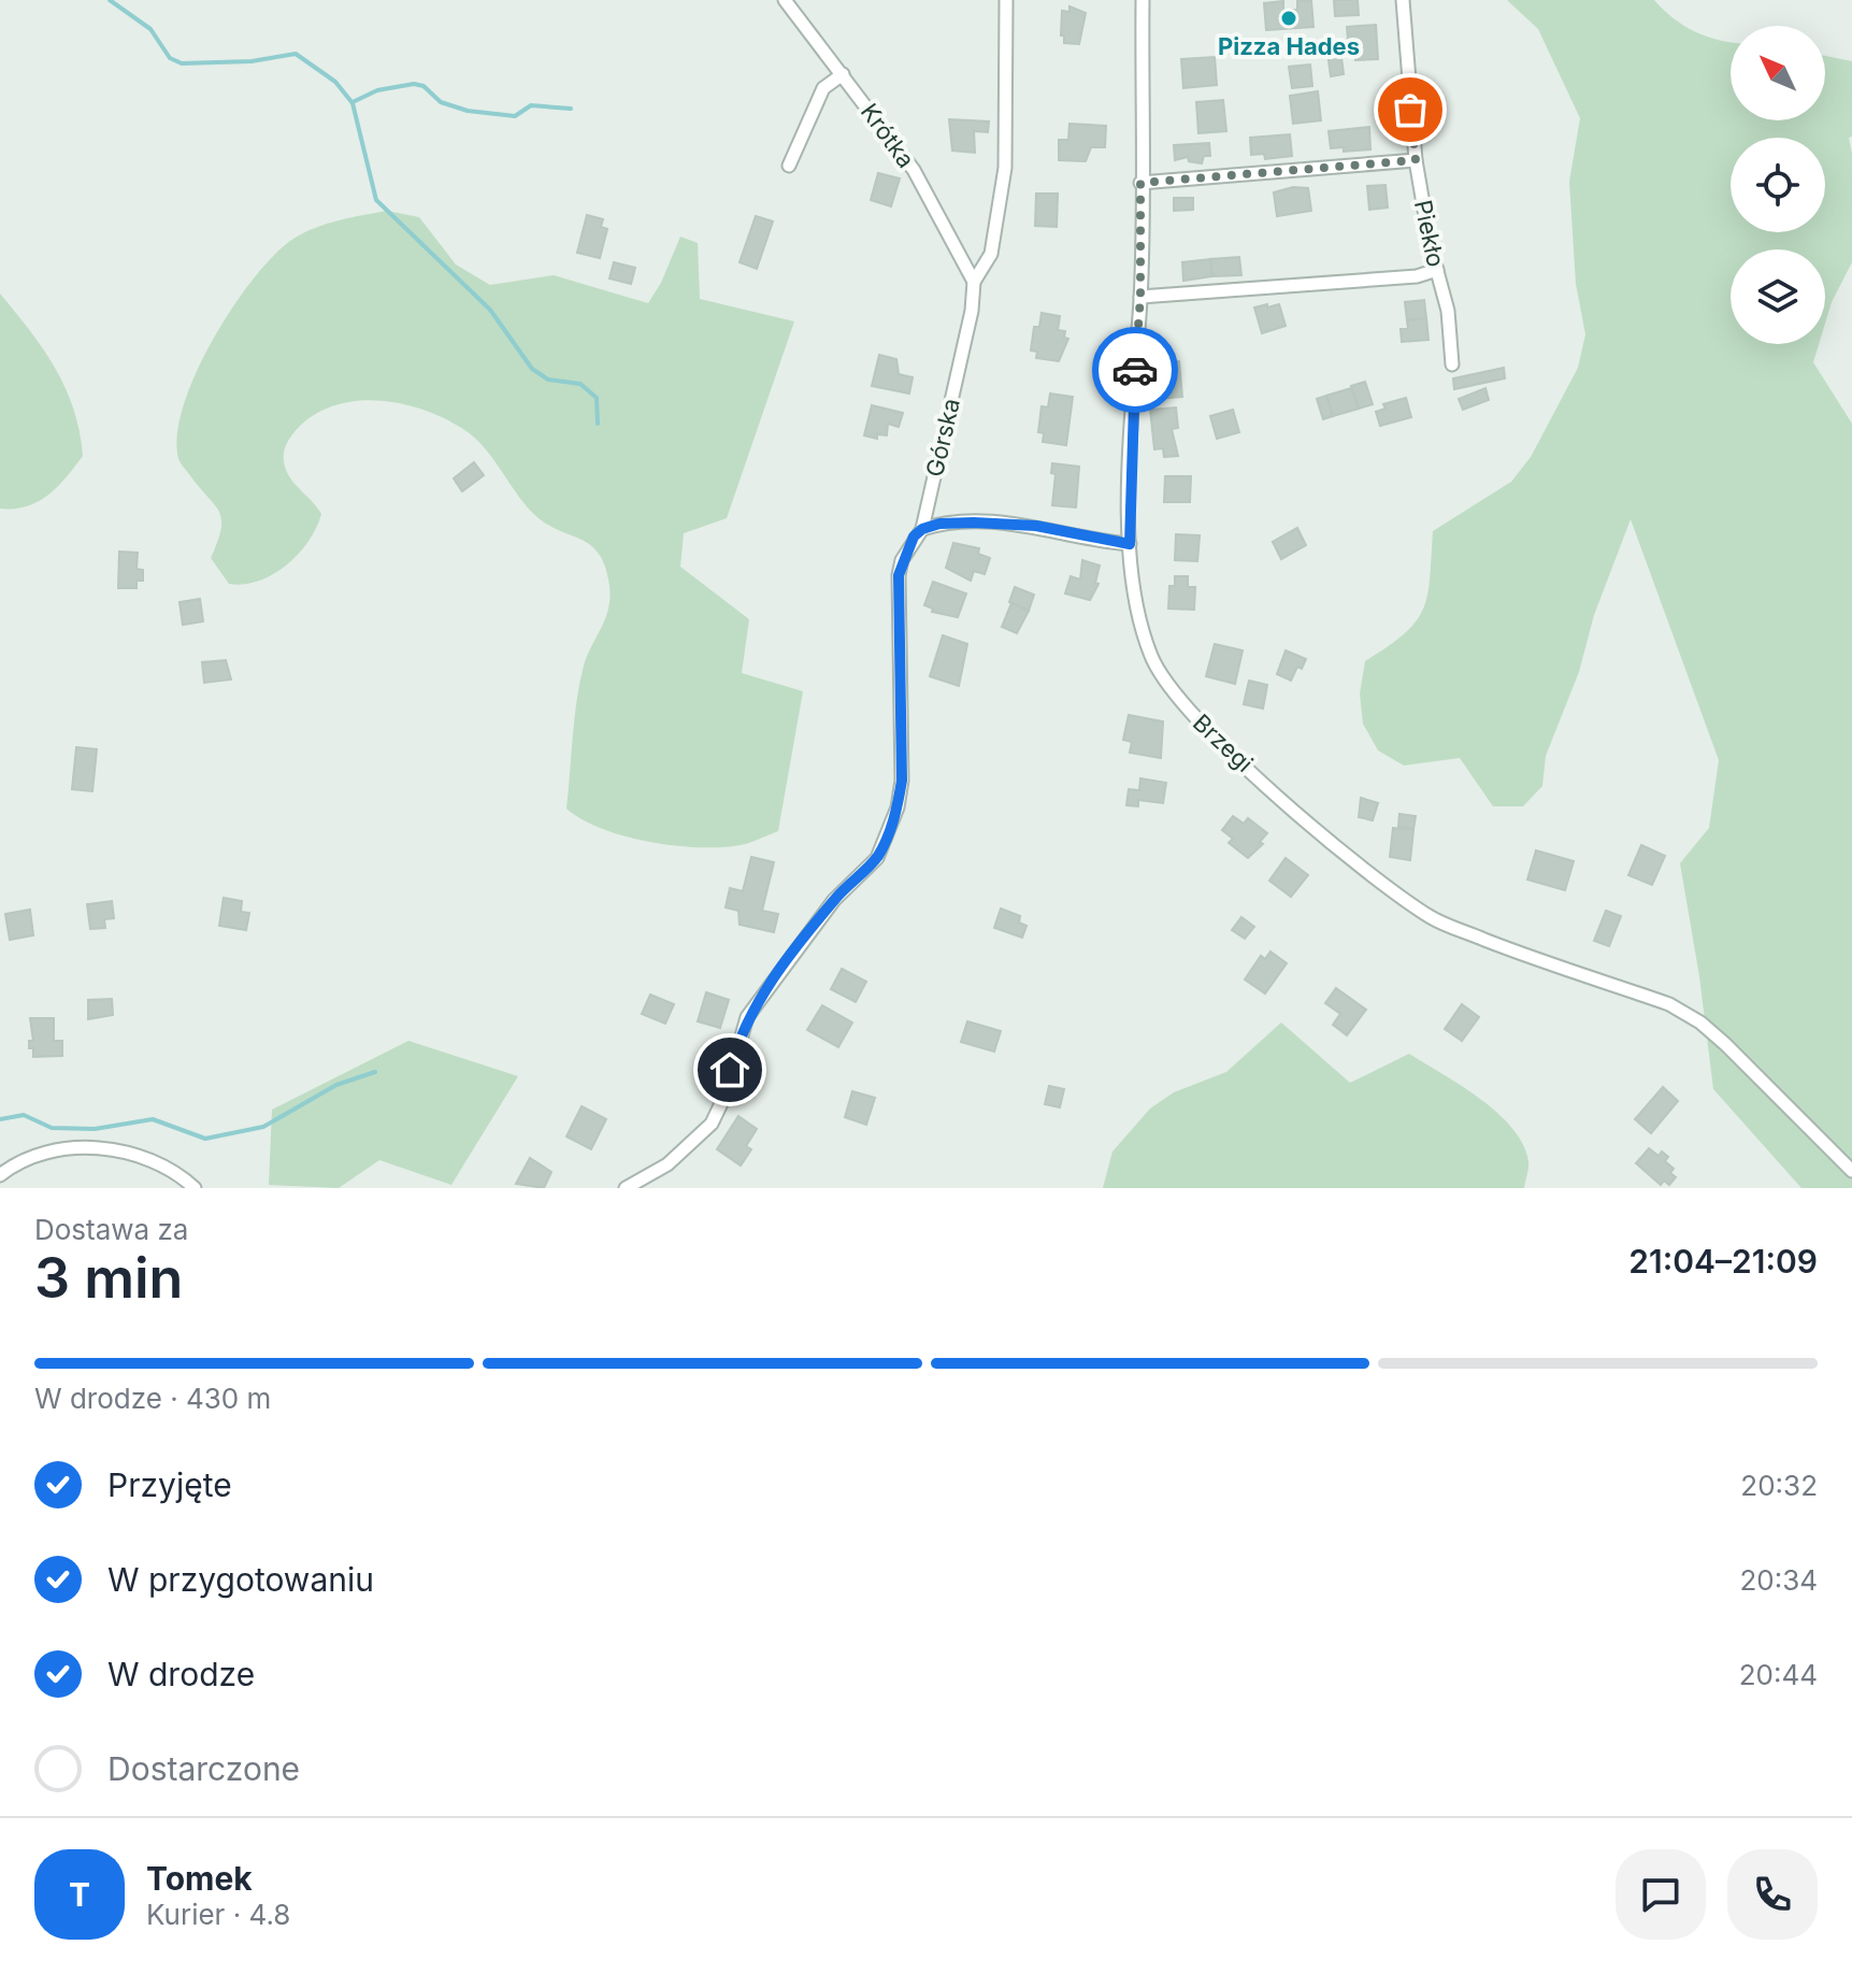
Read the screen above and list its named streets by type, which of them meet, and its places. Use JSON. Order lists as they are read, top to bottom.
{
  "streets": {
    "street": [
      "Krótka",
      "Piekło",
      "Górska",
      "Brzegi"
    ]
  },
  "crossings": [
    ["Krótka", "Górska"]
  ],
  "places": ["Pizza Hades"],
  "north": "top left",
  "page": {
    "heading": ["3 min", "Dostawa za", "21:04–21:09"],
    "panel": ["Tomek", "Kurier · 4.8"],
    "bar": "W drodze · 430 m",
    "list": [
      ["Przyjęte", "20:32"],
      ["W przygotowaniu", "20:34"],
      ["W drodze", "20:44"],
      "Dostarczone"
    ],
    "round": "T"
  }
}
